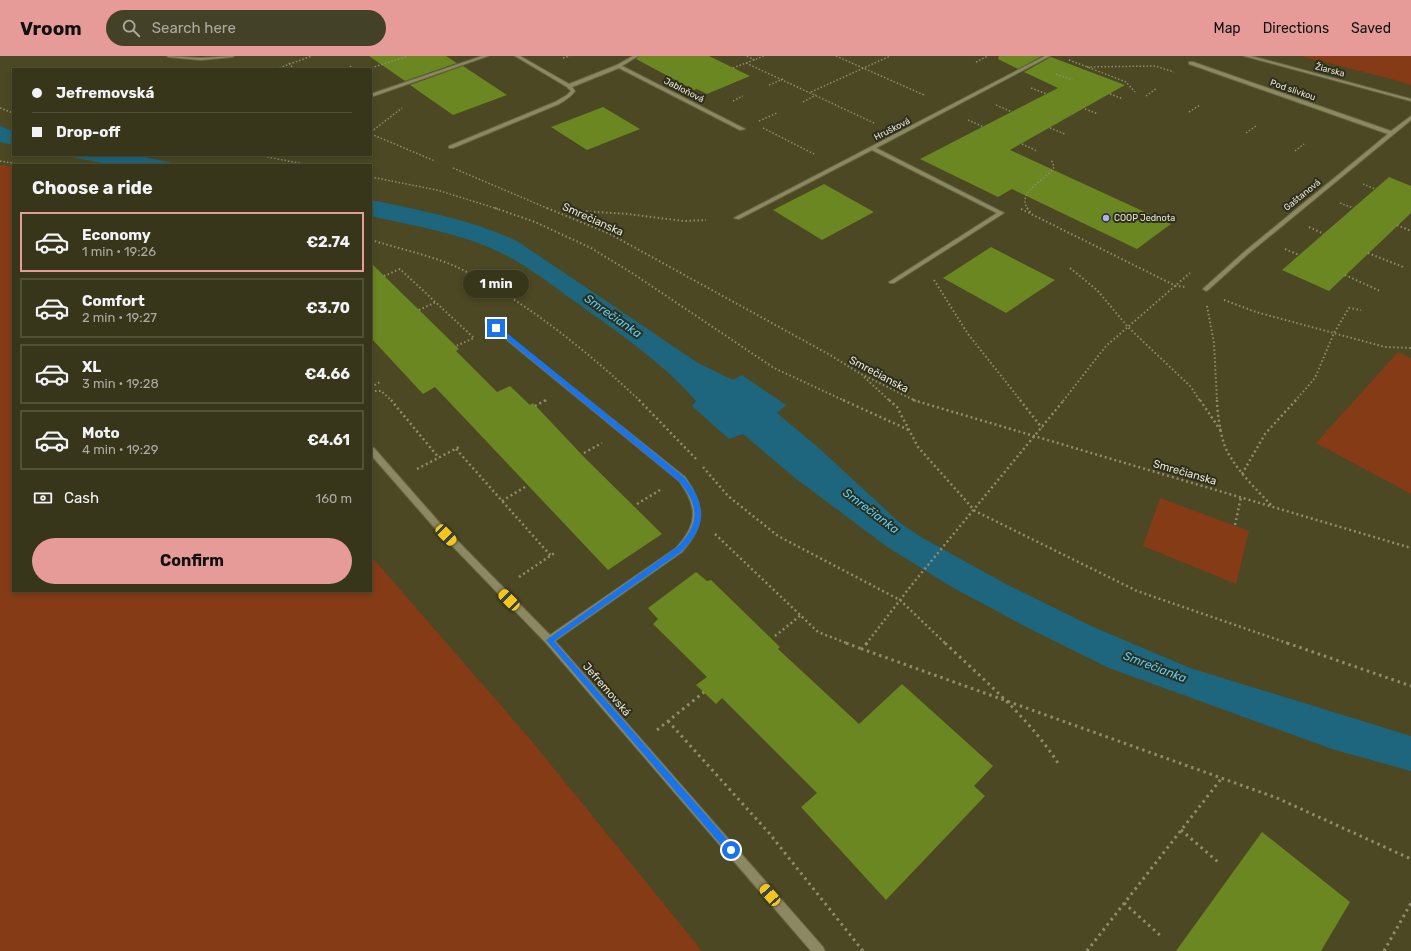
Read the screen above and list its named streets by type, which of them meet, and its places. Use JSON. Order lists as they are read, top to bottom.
{
  "streets": {
    "street": [
      "Žiarska",
      "Jabloňová",
      "Pod slivkou",
      "Hrušková",
      "Gaštanová",
      "Jefremovská"
    ],
    "path": ["Smrečianska"]
  },
  "crossings": [
    ["Pod slivkou", "Gaštanová"]
  ],
  "water": ["Smrečianka"],
  "places": ["COOP Jednota"],
  "page": {
    "header": "Vroom",
    "search": "Search here",
    "nav": ["Map", "Directions", "Saved"],
    "banner": ["Jefremovská", "Drop-off"],
    "heading": "Choose a ride",
    "list": [
      {
        "name": "Economy",
        "note": "1 min · 19:26",
        "value": "€2.74"
      },
      {
        "name": "Comfort",
        "note": "2 min · 19:27",
        "value": "€3.70"
      },
      {
        "name": "XL",
        "note": "3 min · 19:28",
        "value": "€4.66"
      },
      {
        "name": "Moto",
        "note": "4 min · 19:29",
        "value": "€4.61"
      }
    ],
    "bubble": "1 min",
    "pay": ["Cash", "160 m"],
    "buttons": "Confirm"
  }
}
